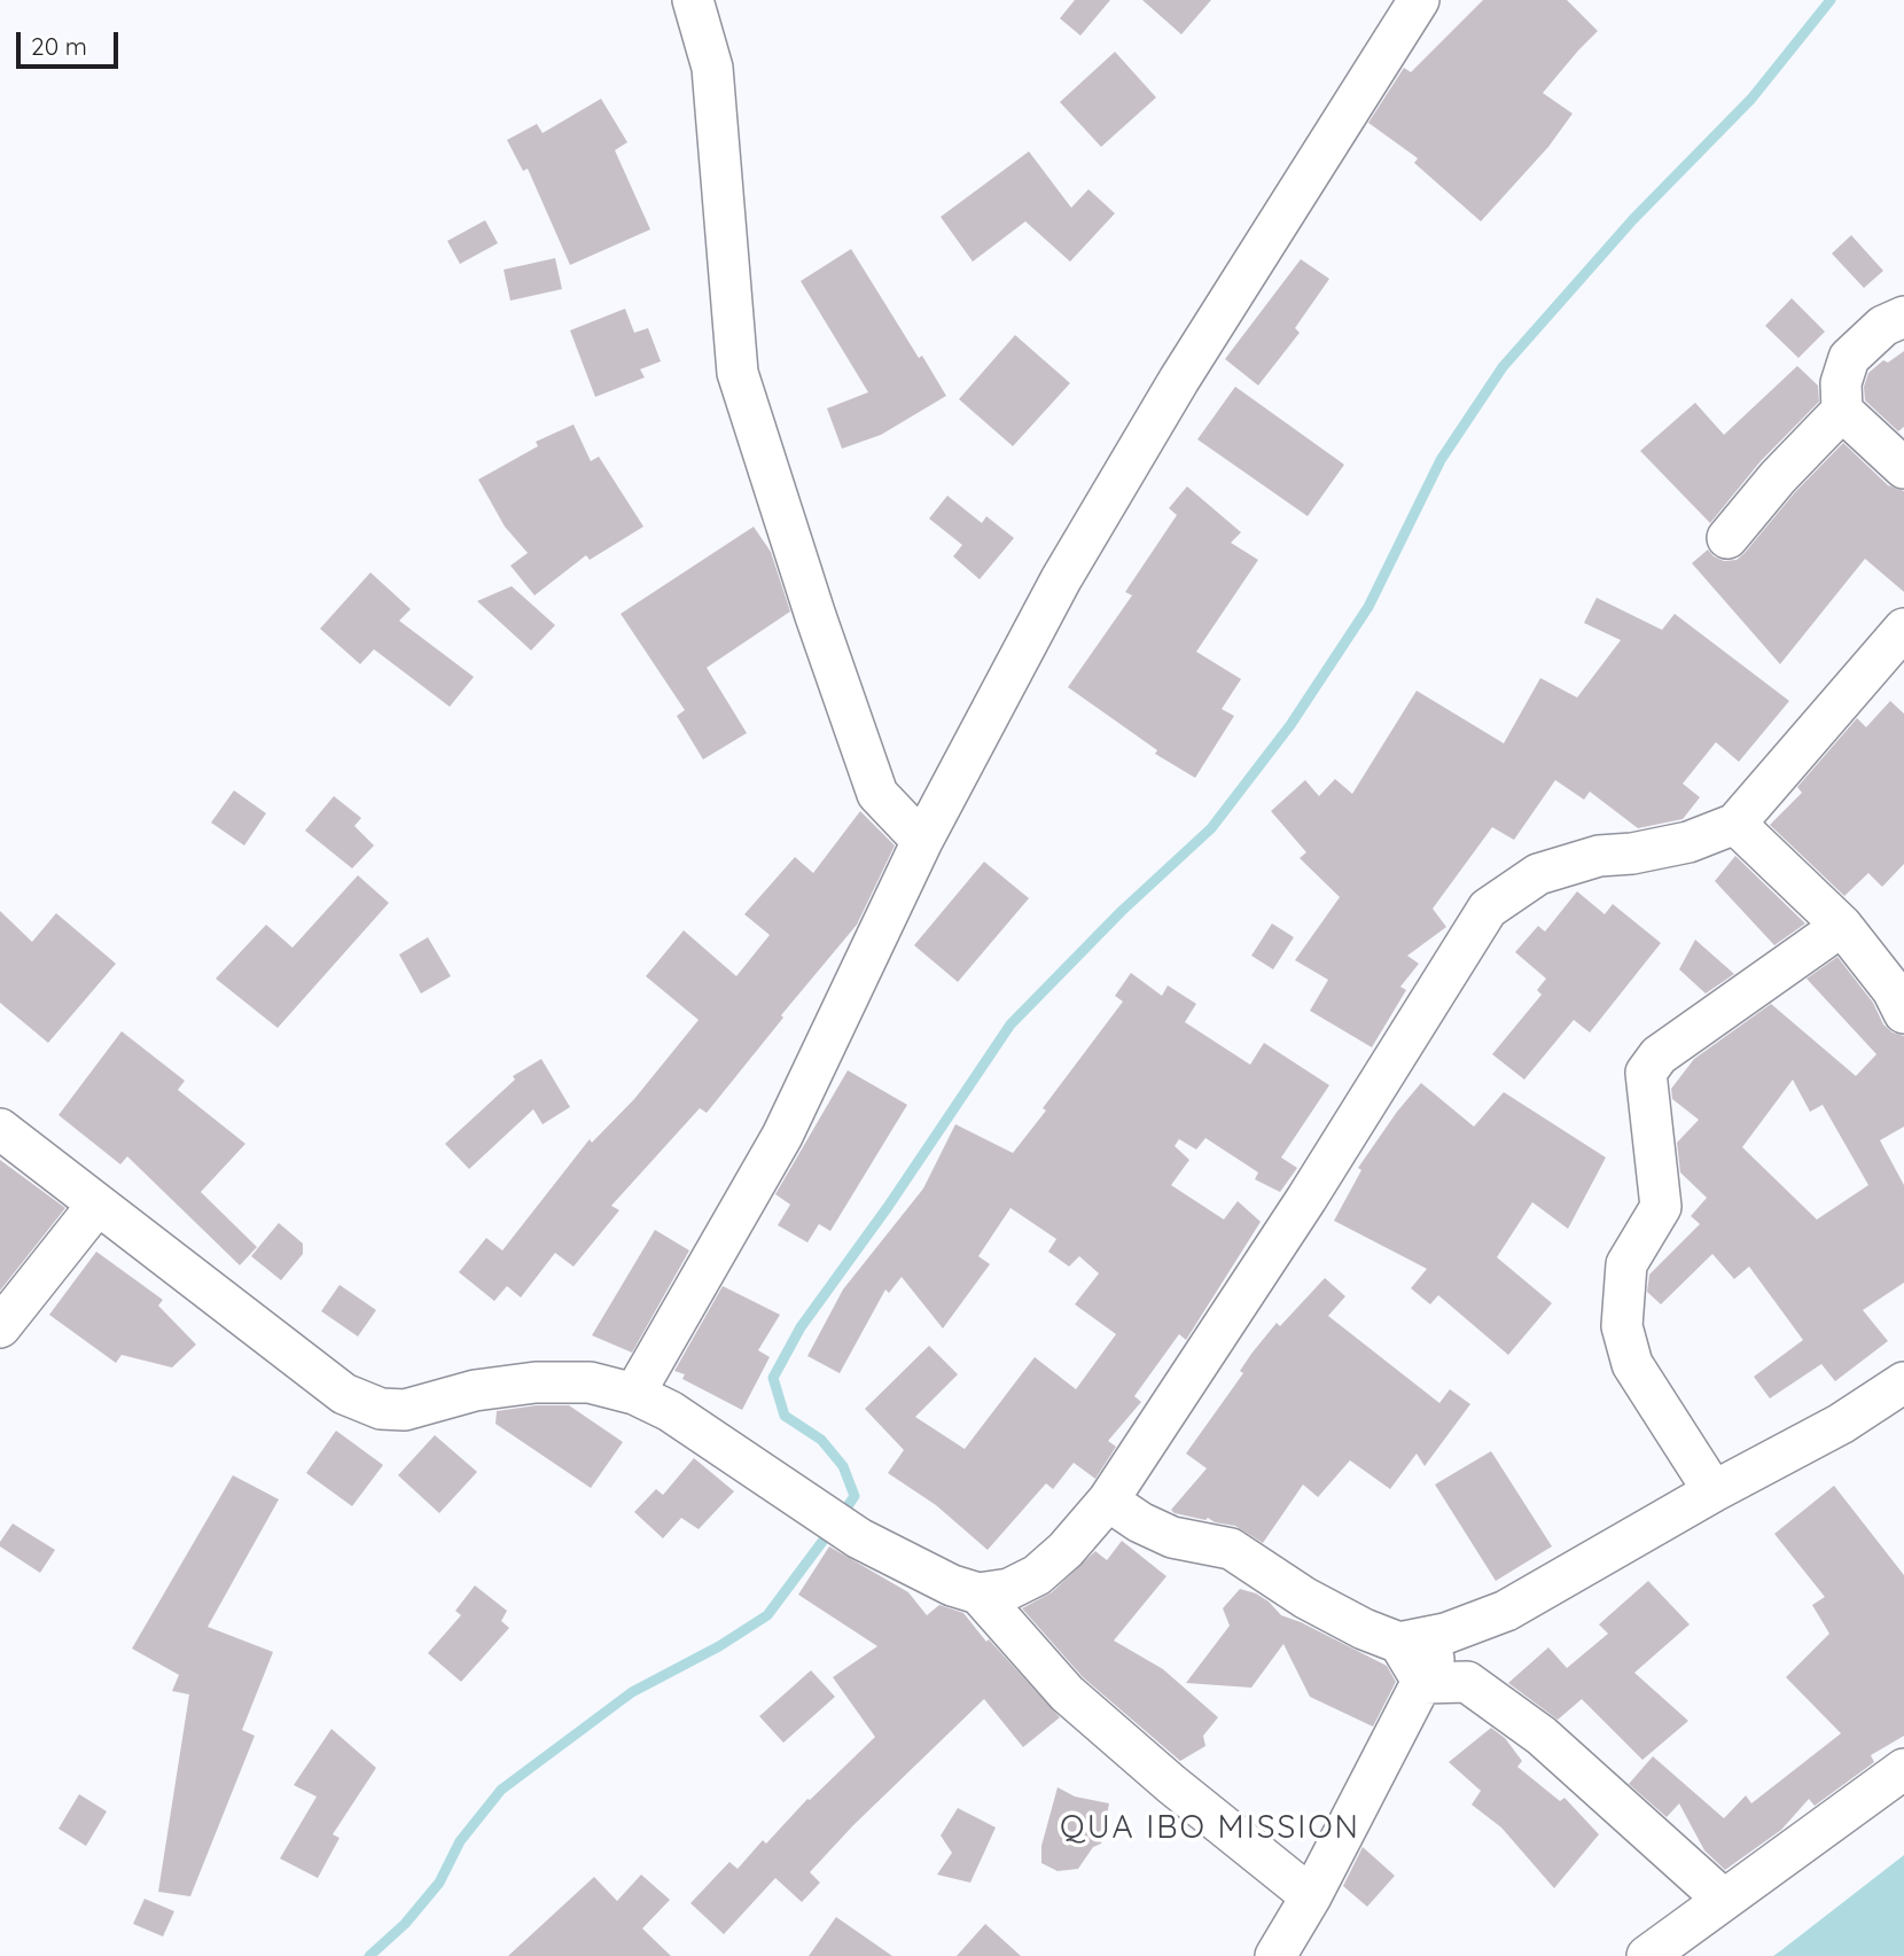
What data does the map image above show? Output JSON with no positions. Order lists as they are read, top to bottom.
{
  "districts": ["QUA IBO MISSION"],
  "scale_bar": "20 m"
}
